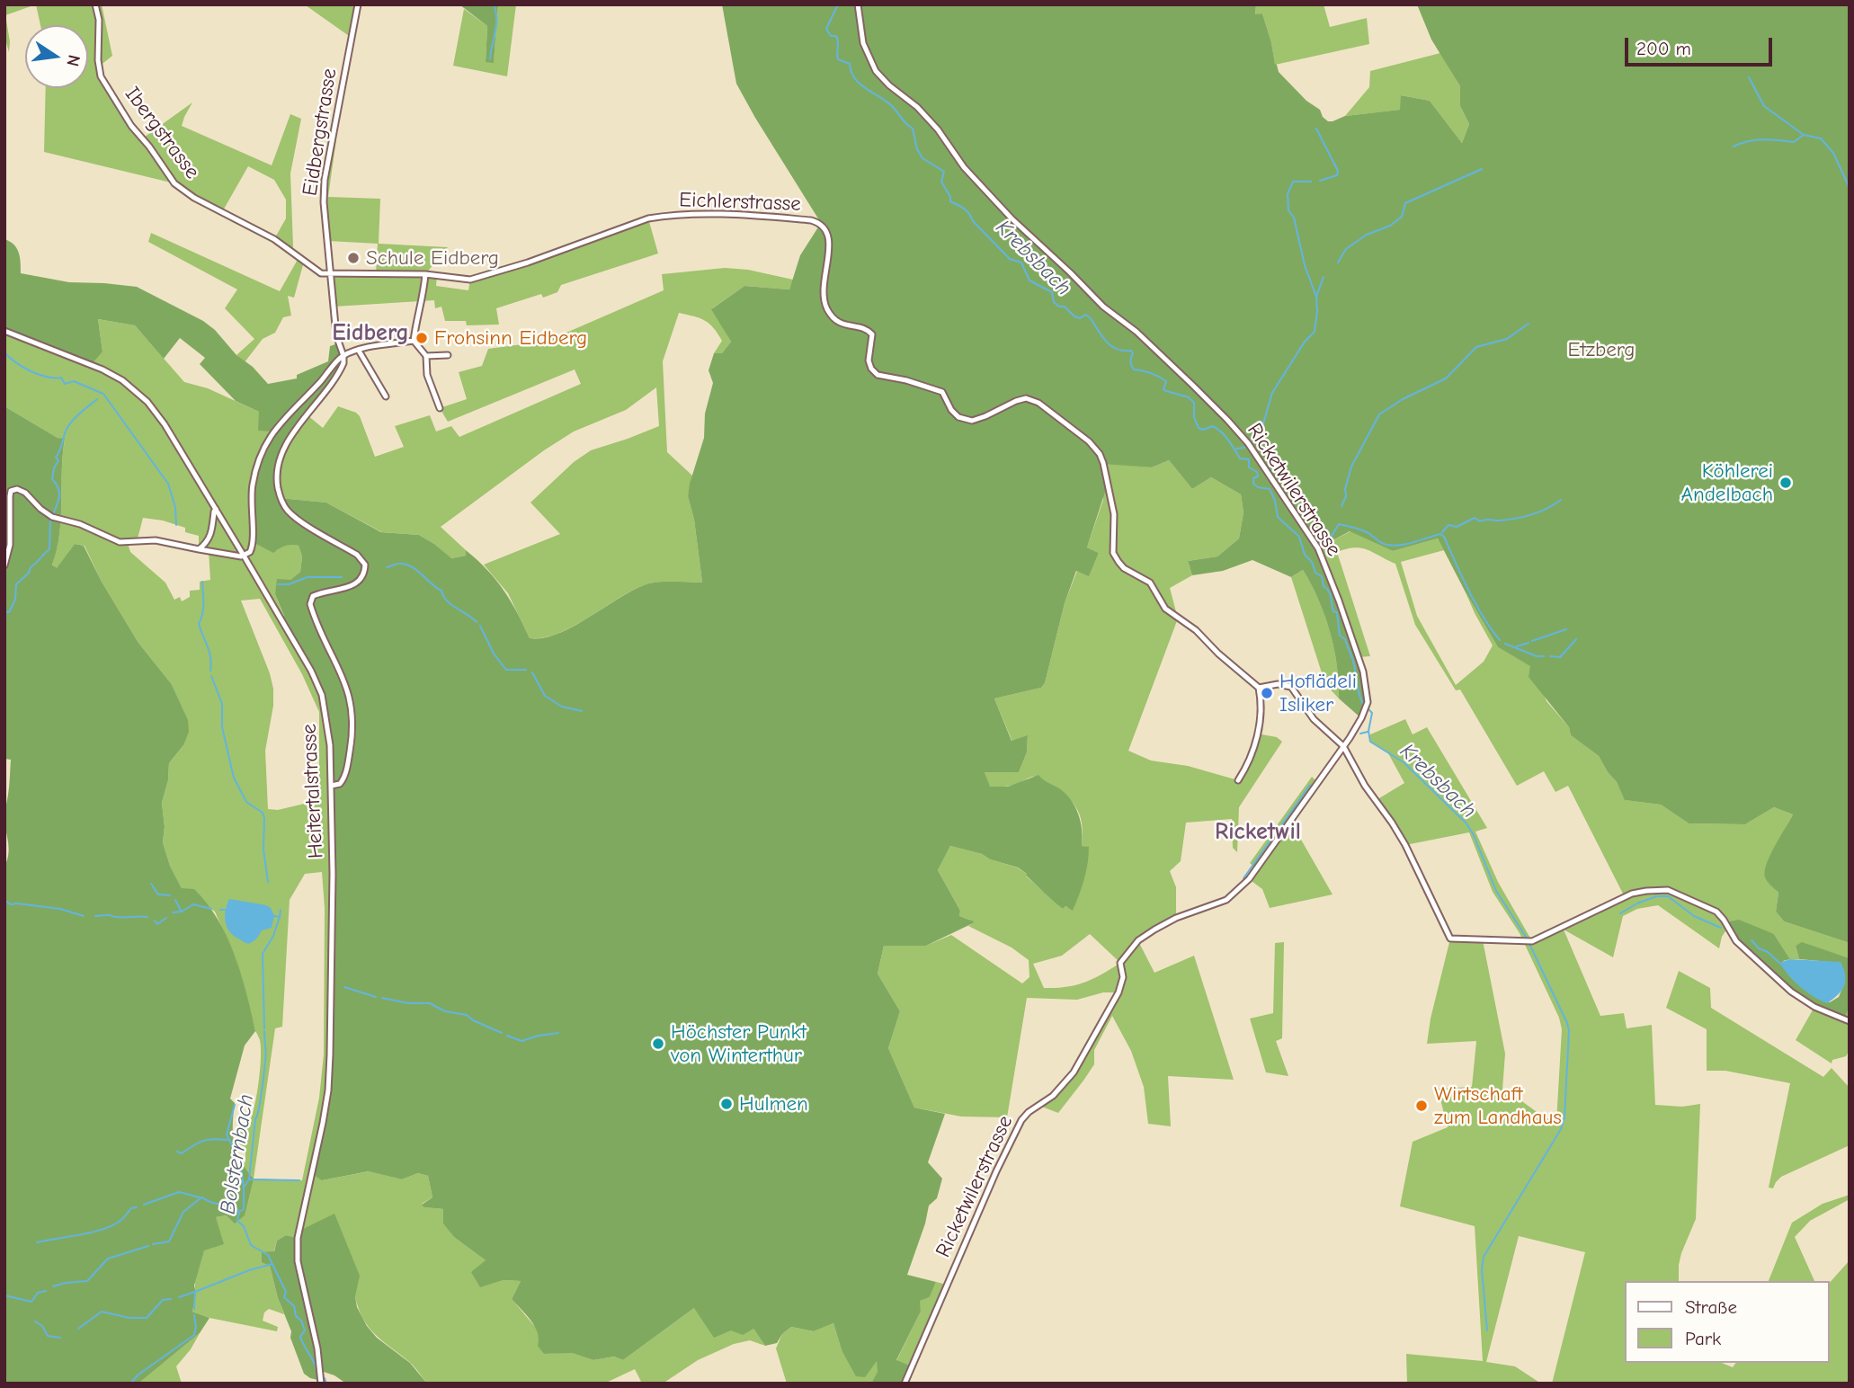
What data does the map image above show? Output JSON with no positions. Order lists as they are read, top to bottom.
{
  "streets": {
    "street": [
      "Eidbergstrasse",
      "Ibergstrasse",
      "Eichlerstrasse",
      "Ricketwilerstrasse",
      "Heitertalstrasse"
    ]
  },
  "crossings": [
    ["Eidbergstrasse", "Ibergstrasse"],
    ["Eidbergstrasse", "Eichlerstrasse"],
    ["Ibergstrasse", "Eichlerstrasse"]
  ],
  "districts": ["Eidberg", "Ricketwil"],
  "water": ["Krebsbach", "Bolsternbach"],
  "parks": ["Etzberg"],
  "places": [
    "Schule Eidberg",
    "Frohsinn Eidberg",
    "Köhlerei Andelbach",
    "Hoflädeli Isliker",
    "Höchster Punkt von Winterthur",
    "Hulmen",
    "Wirtschaft zum Landhaus"
  ],
  "legend": ["Straße", "Park"],
  "scale_bar": "200 m",
  "north": "right"
}
